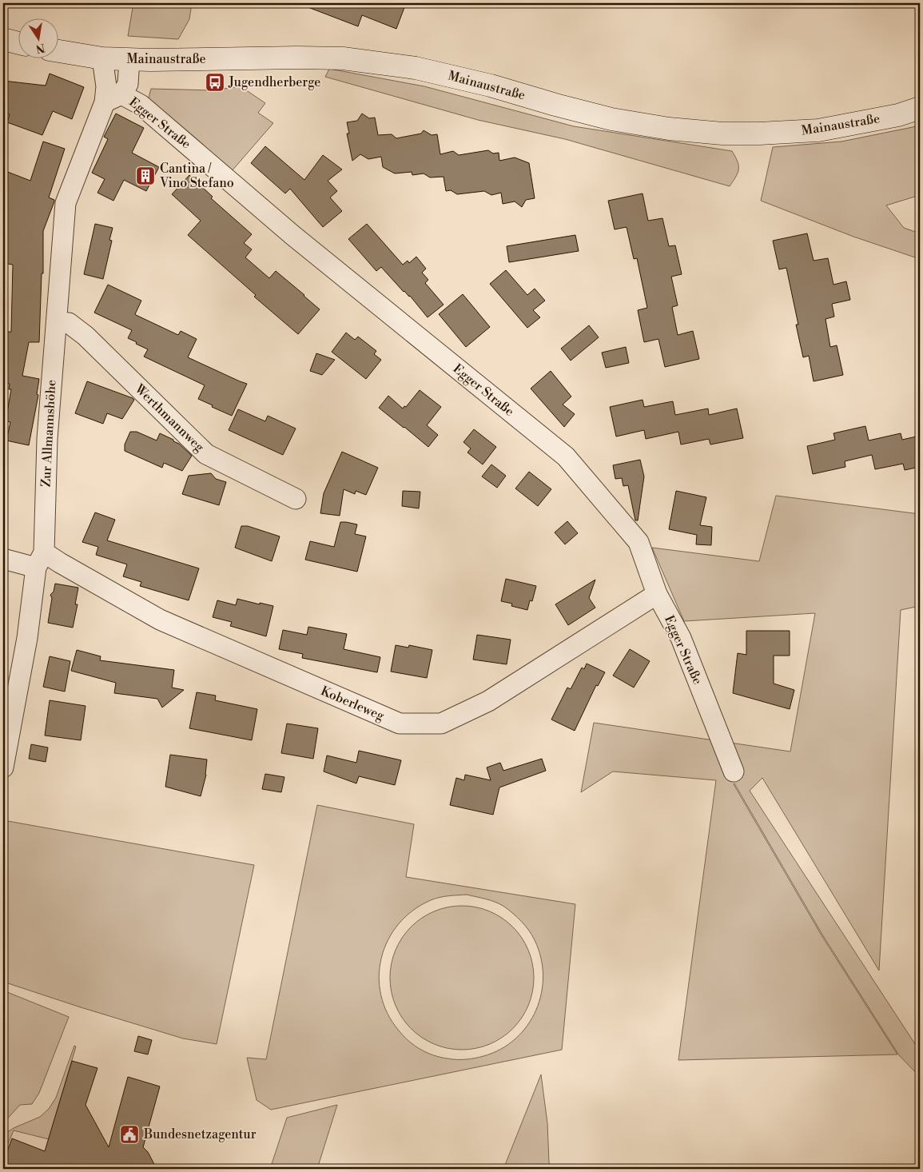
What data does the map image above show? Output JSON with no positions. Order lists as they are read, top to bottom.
{
  "streets": {
    "main road": ["Mainaustraße"],
    "street": [
      "Egger Straße",
      "Werthmannweg",
      "Zur Allmannshöhe",
      "Koberleweg"
    ]
  },
  "crossings": [
    ["Mainaustraße", "Zur Allmannshöhe"],
    ["Egger Straße", "Zur Allmannshöhe"],
    ["Egger Straße", "Koberleweg"],
    ["Werthmannweg", "Zur Allmannshöhe"],
    ["Zur Allmannshöhe", "Koberleweg"]
  ],
  "places": {
    "bus stop": ["Jugendherberge"],
    "building": ["Cantina / Vino Stefano"],
    "public building": ["Bundesnetzagentur"]
  },
  "north": "bottom"
}
